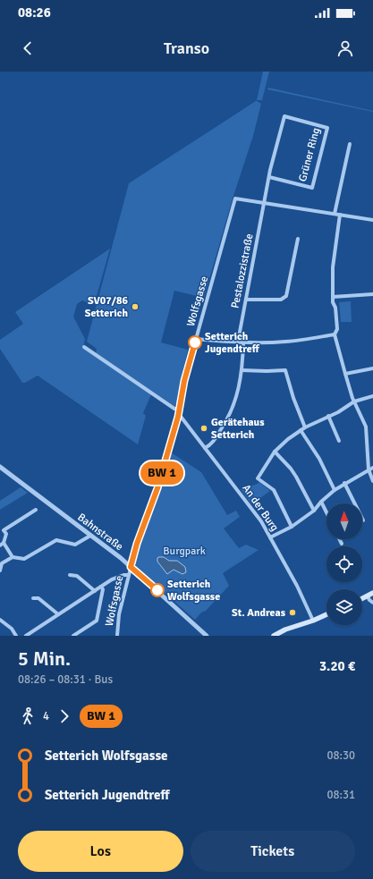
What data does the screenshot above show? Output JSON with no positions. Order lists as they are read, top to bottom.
{
  "streets": {
    "street": [
      "Grüner Ring",
      "Pestalozzistraße",
      "Wolfsgasse",
      "An der Burg",
      "Bahnstraße"
    ]
  },
  "crossings": [
    ["Grüner Ring", "Pestalozzistraße"],
    ["Grüner Ring", "Wolfsgasse"],
    ["Pestalozzistraße", "Wolfsgasse"],
    ["Wolfsgasse", "An der Burg"],
    ["Wolfsgasse", "Bahnstraße"]
  ],
  "parks": ["Burgpark"],
  "places": [
    "SV07/86 Setterich",
    "Setterich Jugendtreff",
    "Gerätehaus Setterich",
    "Setterich Wolfsgasse",
    "St. Andreas"
  ],
  "north": "top",
  "page": {
    "status": "08:26",
    "header": "Transo",
    "on_map": "BW 1",
    "heading": ["5 Min.", "08:26 – 08:31 · Bus", "3.20 €"],
    "legs": ["4", "BW 1"],
    "list": [
      {
        "name": "Setterich Wolfsgasse",
        "value": "08:30"
      },
      {
        "name": "Setterich Jugendtreff",
        "value": "08:31"
      }
    ],
    "buttons": ["Los", "Tickets"]
  }
}
